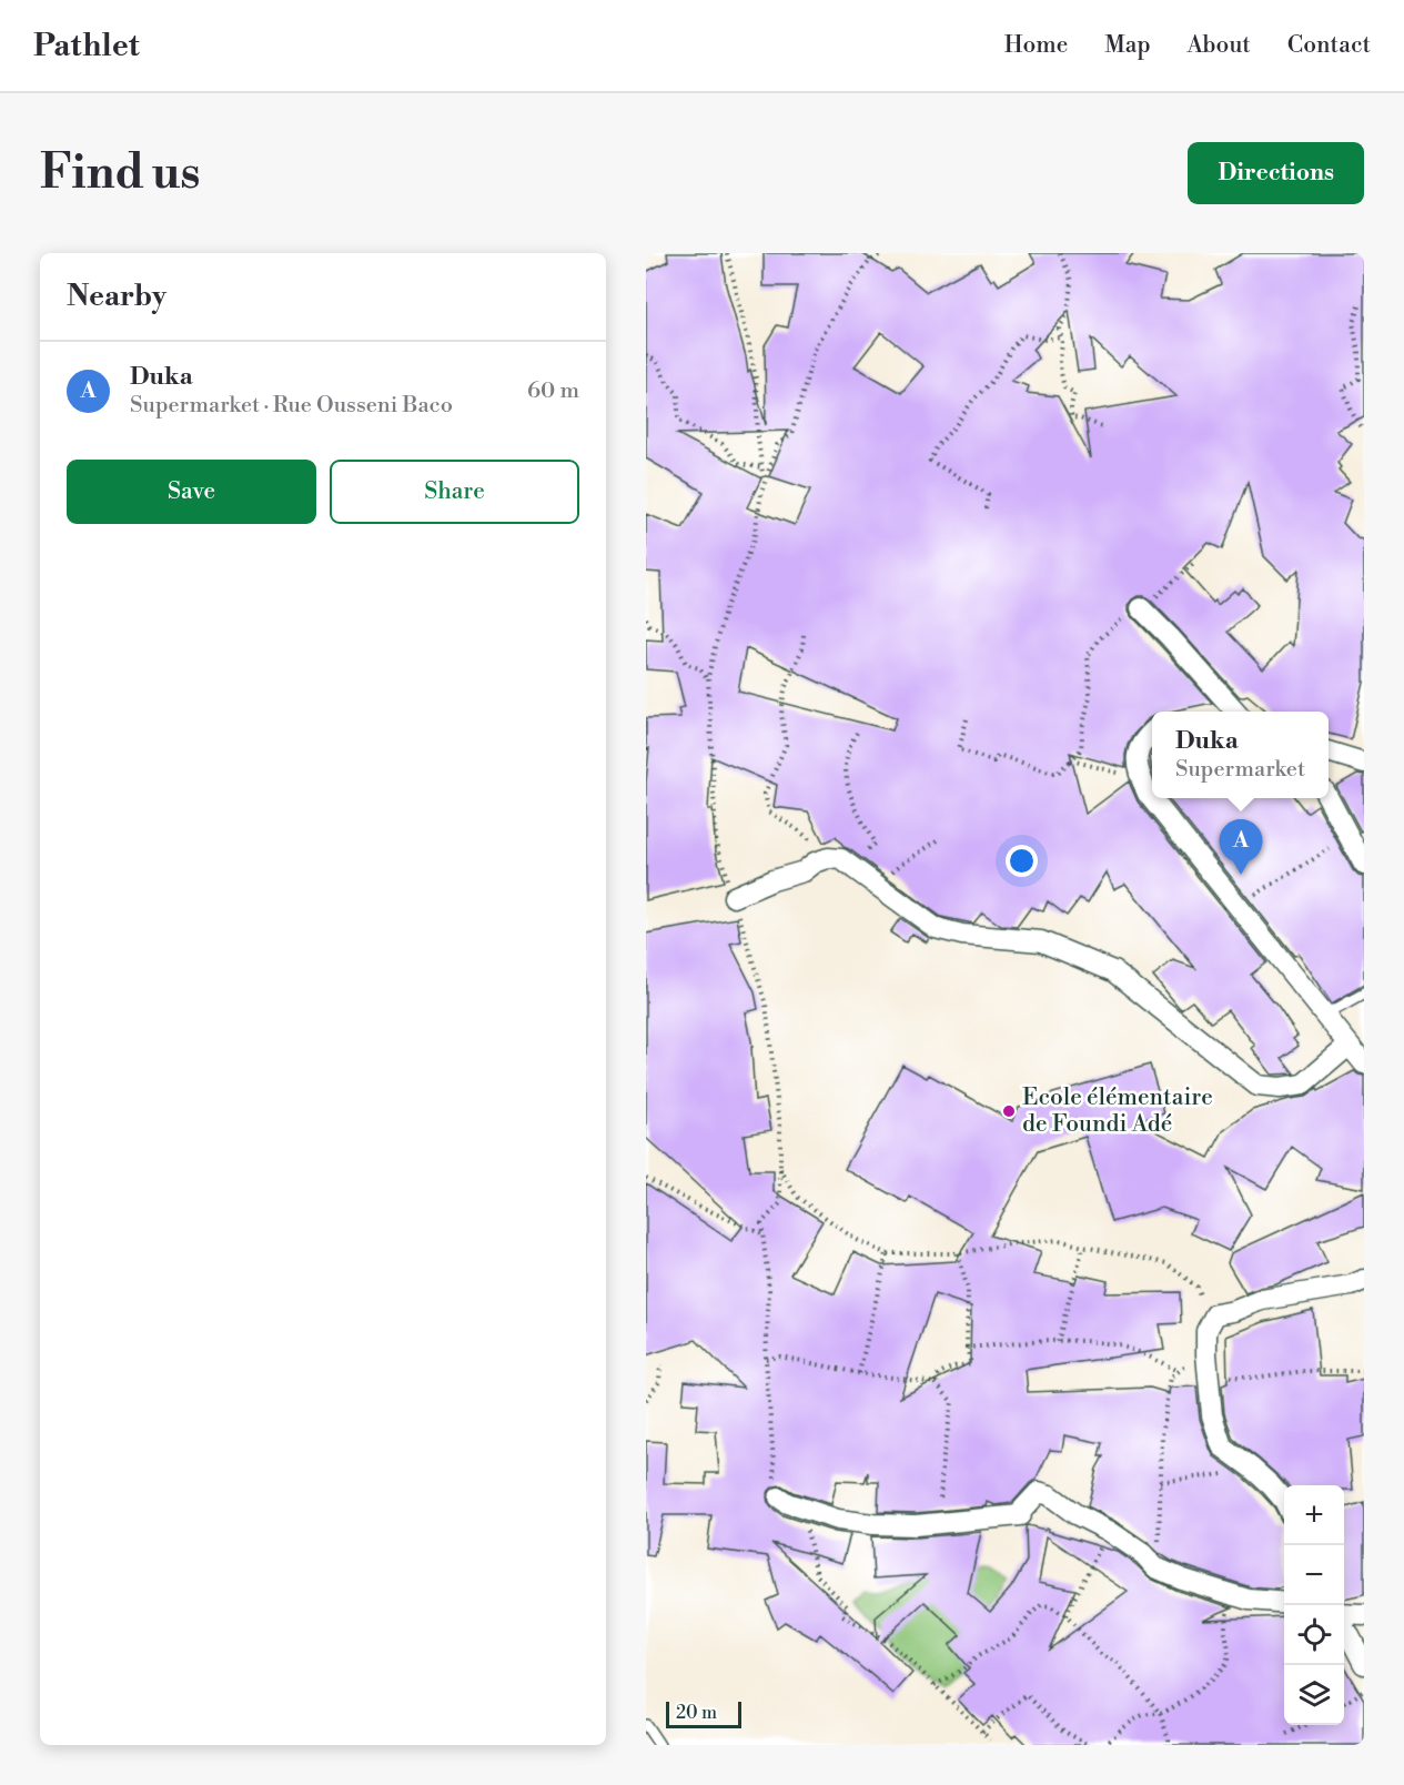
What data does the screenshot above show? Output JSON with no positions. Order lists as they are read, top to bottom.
{
  "places": ["Ecole élémentaire de Foundi Adé"],
  "scale_bar": "20 m",
  "page": {
    "header": "Pathlet",
    "nav": [
      "Home",
      "Map",
      "About",
      "Contact"
    ],
    "buttons": [
      "Directions",
      ["Save", "Share"]
    ],
    "title": "Find us",
    "heading": "Nearby",
    "list": [
      {
        "mark": "A",
        "name": "Duka",
        "note": "Supermarket · Rue Ousseni Baco",
        "value": "60 m"
      }
    ],
    "popup": ["Duka", "Supermarket"],
    "pins": "A",
    "map_buttons": ["+", "−"],
    "scale": "20 m"
  }
}
